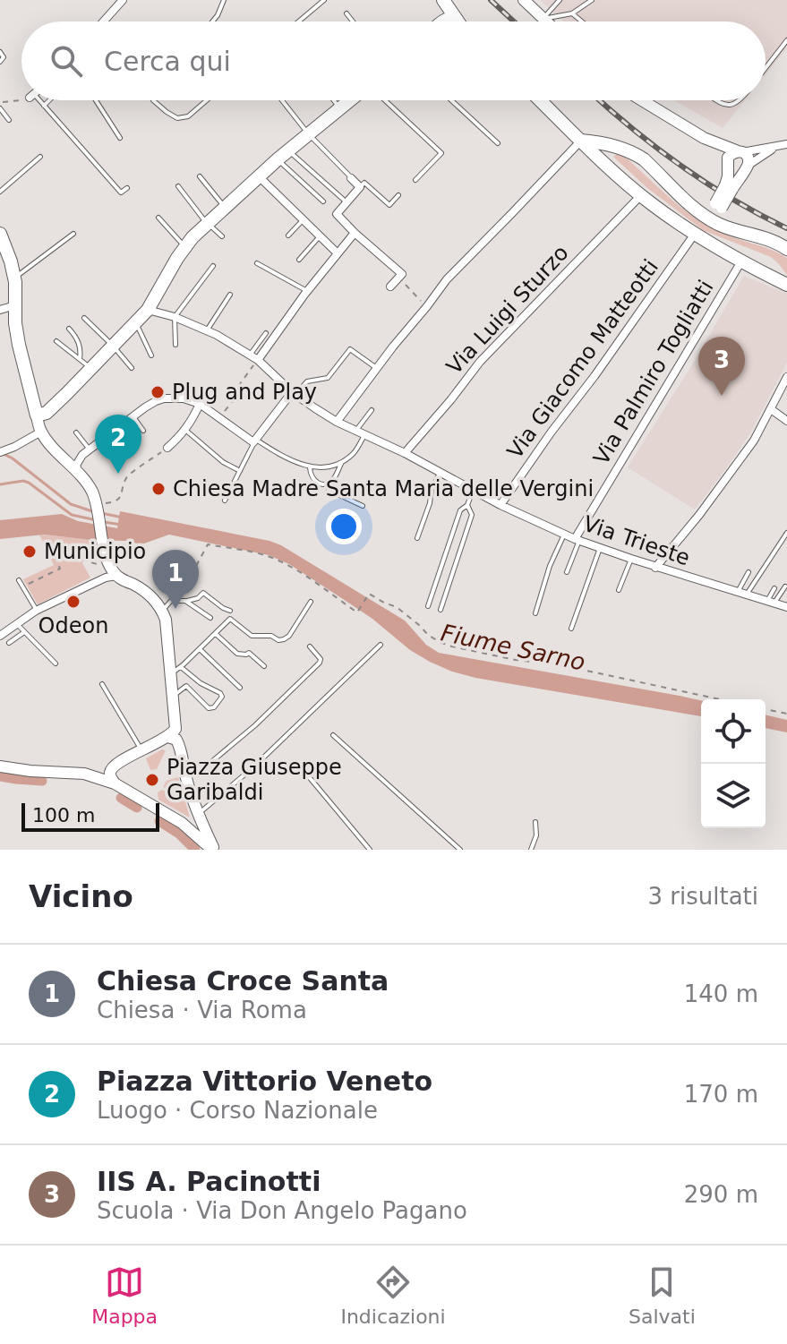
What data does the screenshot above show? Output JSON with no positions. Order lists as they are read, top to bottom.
{
  "streets": {
    "street": [
      "Via Luigi Sturzo",
      "Via Giacomo Matteotti",
      "Via Palmiro Togliatti",
      "Via Trieste"
    ]
  },
  "crossings": [
    ["Via Luigi Sturzo", "Via Trieste"],
    ["Via Giacomo Matteotti", "Via Trieste"],
    ["Via Palmiro Togliatti", "Via Trieste"]
  ],
  "water": ["Fiume Sarno"],
  "places": [
    "Plug and Play",
    "Chiesa Madre Santa Maria delle Vergini",
    "Municipio",
    "Odeon",
    "Piazza Giuseppe Garibaldi"
  ],
  "scale_bar": "100 m",
  "page": {
    "search": "Cerca qui",
    "pins": ["3", "2", "1"],
    "scale": "100 m",
    "heading": ["Vicino", "3 risultati"],
    "list": [
      {
        "mark": "1",
        "name": "Chiesa Croce Santa",
        "note": "Chiesa · Via Roma",
        "value": "140 m"
      },
      {
        "mark": "2",
        "name": "Piazza Vittorio Veneto",
        "note": "Luogo · Corso Nazionale",
        "value": "170 m"
      },
      {
        "mark": "3",
        "name": "IIS A. Pacinotti",
        "note": "Scuola · Via Don Angelo Pagano",
        "value": "290 m"
      }
    ],
    "nav": ["Mappa", "Indicazioni", "Salvati"]
  }
}
